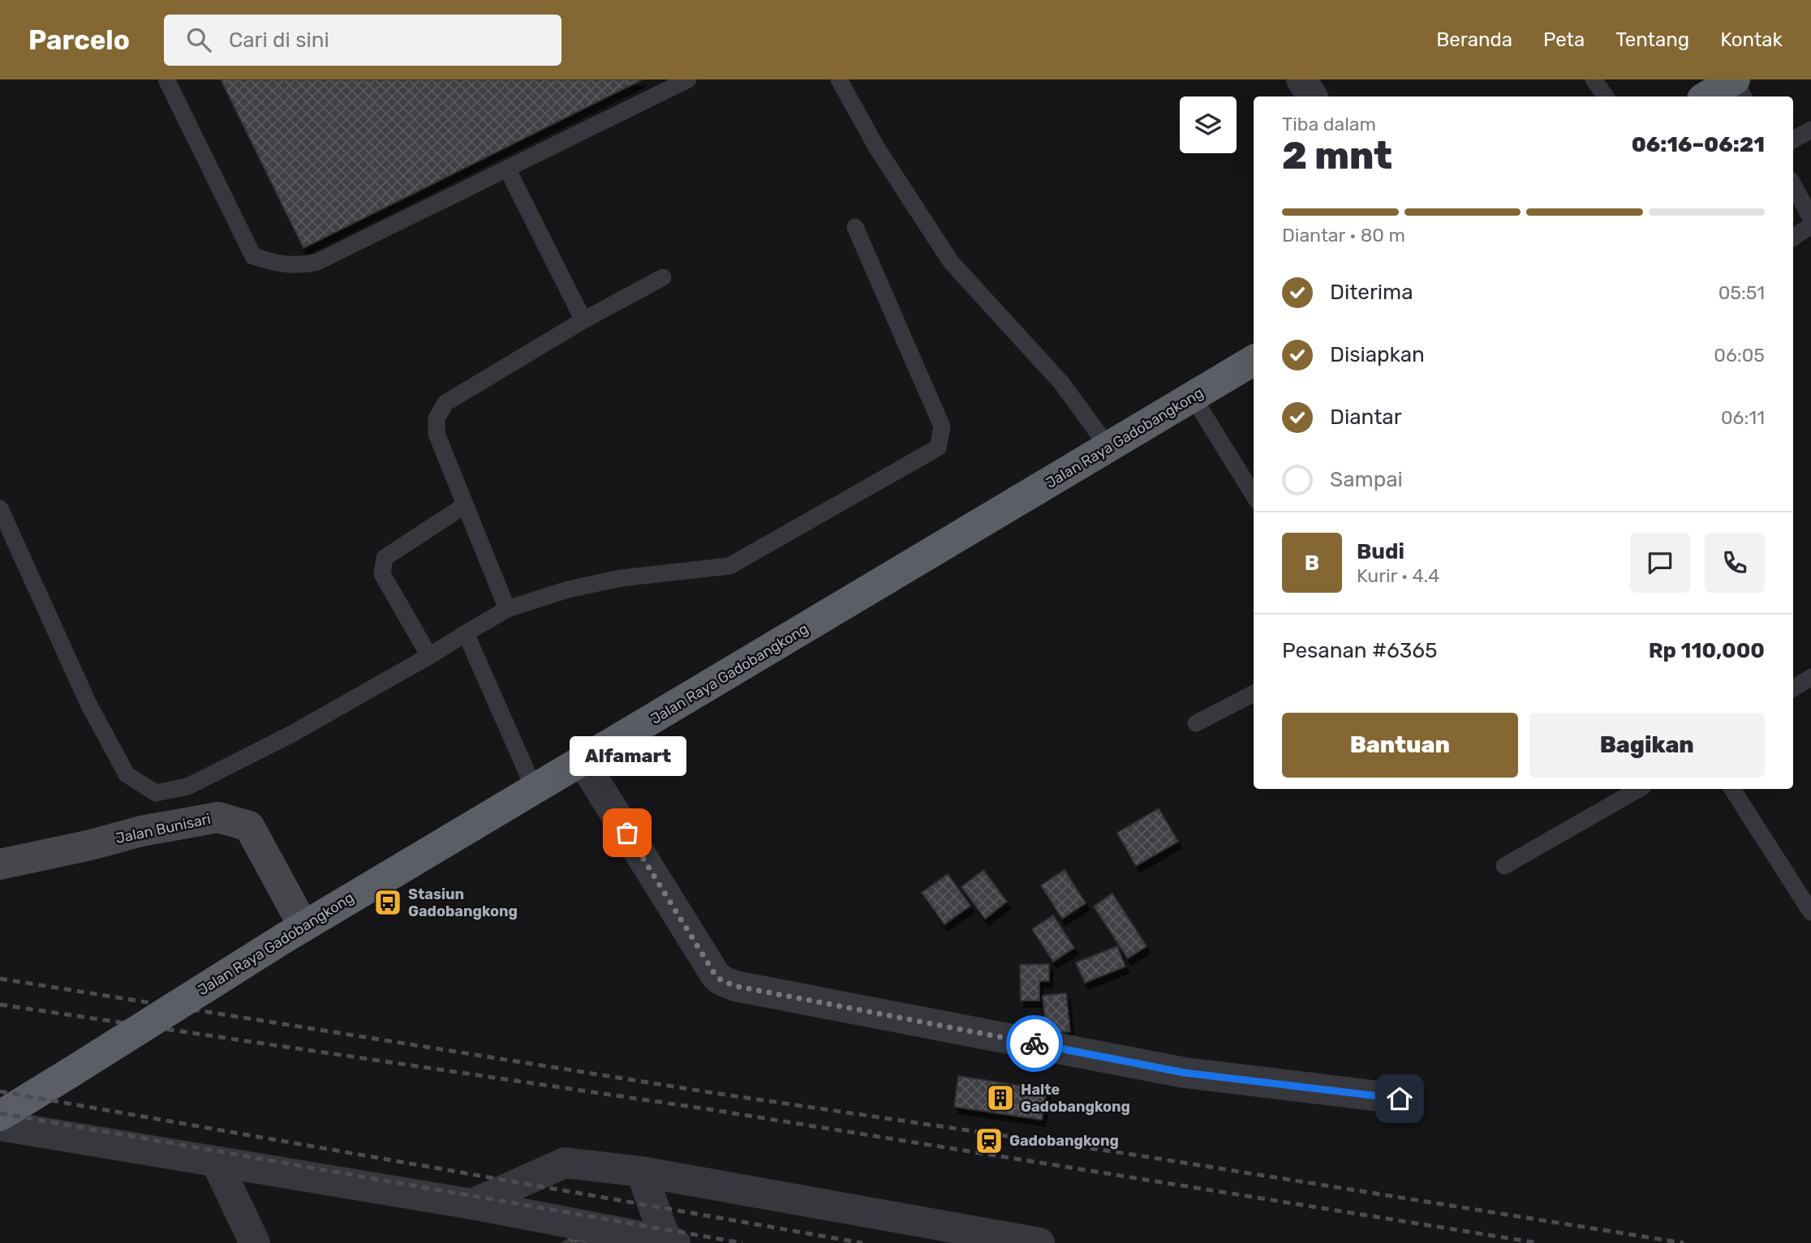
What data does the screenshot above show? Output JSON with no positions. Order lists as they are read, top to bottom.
{
  "streets": {
    "highway": ["Jalan Raya Gadobangkong"],
    "main road": ["Jalan Bunisari"]
  },
  "crossings": [
    ["Jalan Raya Gadobangkong", "Jalan Bunisari"]
  ],
  "places": {
    "other": ["Alfamart"],
    "bus stop": ["Stasiun Gadobangkong"],
    "building": ["Halte Gadobangkong"],
    "station": ["Gadobangkong"]
  },
  "page": {
    "header": "Parcelo",
    "search": "Cari di sini",
    "nav": [
      "Beranda",
      "Peta",
      "Tentang",
      "Kontak"
    ],
    "heading": ["2 mnt", "Tiba dalam", "06:16–06:21"],
    "panel": [
      "Budi",
      "Kurir · 4.4",
      "Pesanan #6365",
      "Rp 110,000"
    ],
    "bar": "Diantar · 80 m",
    "list": [
      ["Diterima", "05:51"],
      ["Disiapkan", "06:05"],
      ["Diantar", "06:11"],
      "Sampai"
    ],
    "round": "B",
    "buttons": ["Bantuan", "Bagikan"],
    "bubble": "Alfamart"
  }
}
